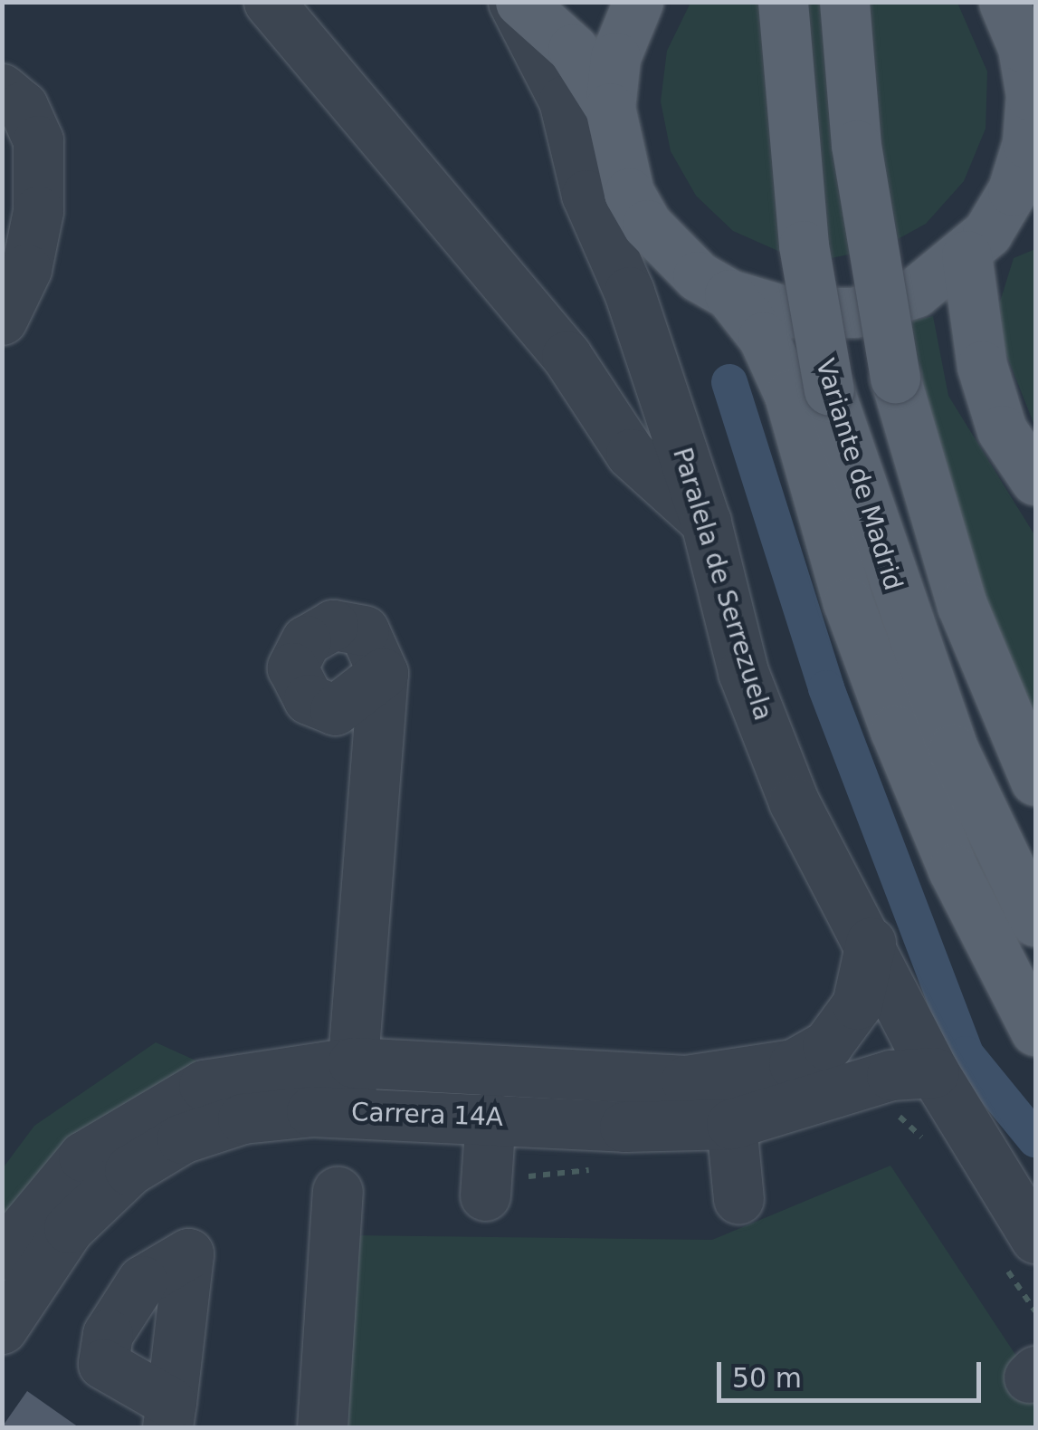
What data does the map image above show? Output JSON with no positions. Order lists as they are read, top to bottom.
{
  "streets": {
    "main road": ["Variante de Madrid"],
    "street": ["Paralela de Serrezuela", "Carrera 14A"]
  },
  "crossings": [
    ["Paralela de Serrezuela", "Carrera 14A"]
  ],
  "scale_bar": "50 m"
}
